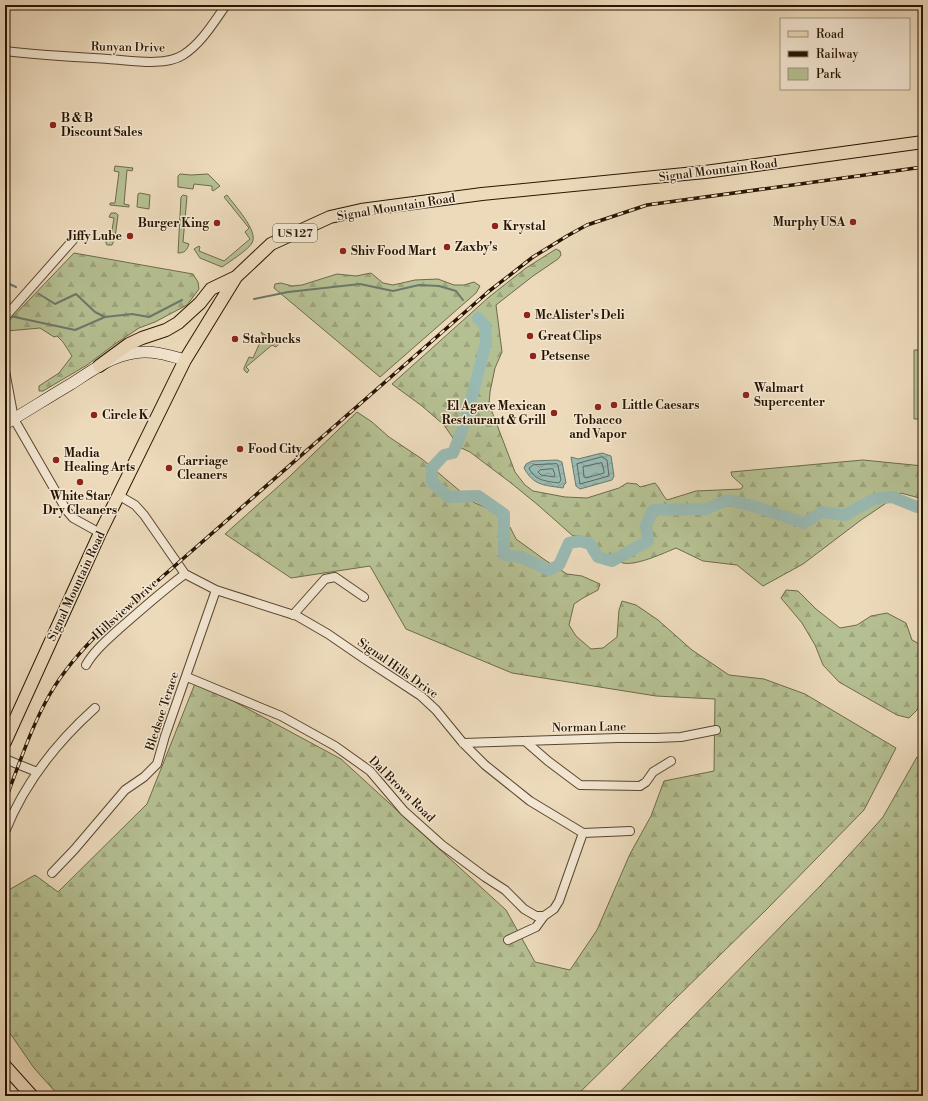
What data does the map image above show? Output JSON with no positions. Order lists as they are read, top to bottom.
{
  "streets": {
    "main road": ["Signal Mountain Road", "US 127"],
    "street": [
      "Runyan Drive",
      "Hillsview Drive",
      "Signal Hills Drive",
      "Bledsoe Terace",
      "Norman Lane",
      "Dal Brown Road"
    ]
  },
  "crossings": [
    ["Signal Mountain Road", "Signal Hills Drive"],
    ["Hillsview Drive", "Signal Hills Drive"],
    ["Signal Hills Drive", "Bledsoe Terace"],
    ["Signal Hills Drive", "Norman Lane"],
    ["Bledsoe Terace", "Dal Brown Road"]
  ],
  "places": [
    "B & B Discount Sales",
    "Murphy USA",
    "Burger King",
    "Krystal",
    "Jiffy Lube",
    "Zaxby's",
    "Shiv Food Mart",
    "McAlister's Deli",
    "Great Clips",
    "Starbucks",
    "Petsense",
    "Walmart Supercenter",
    "Little Caesars",
    "Tobacco and Vapor",
    "El Agave Mexican Restaurant & Grill",
    "Circle K",
    "Food City",
    "Madia Healing Arts",
    "Carriage Cleaners",
    "White Star Dry Cleaners"
  ],
  "legend": ["Road", "Railway", "Park"]
}
